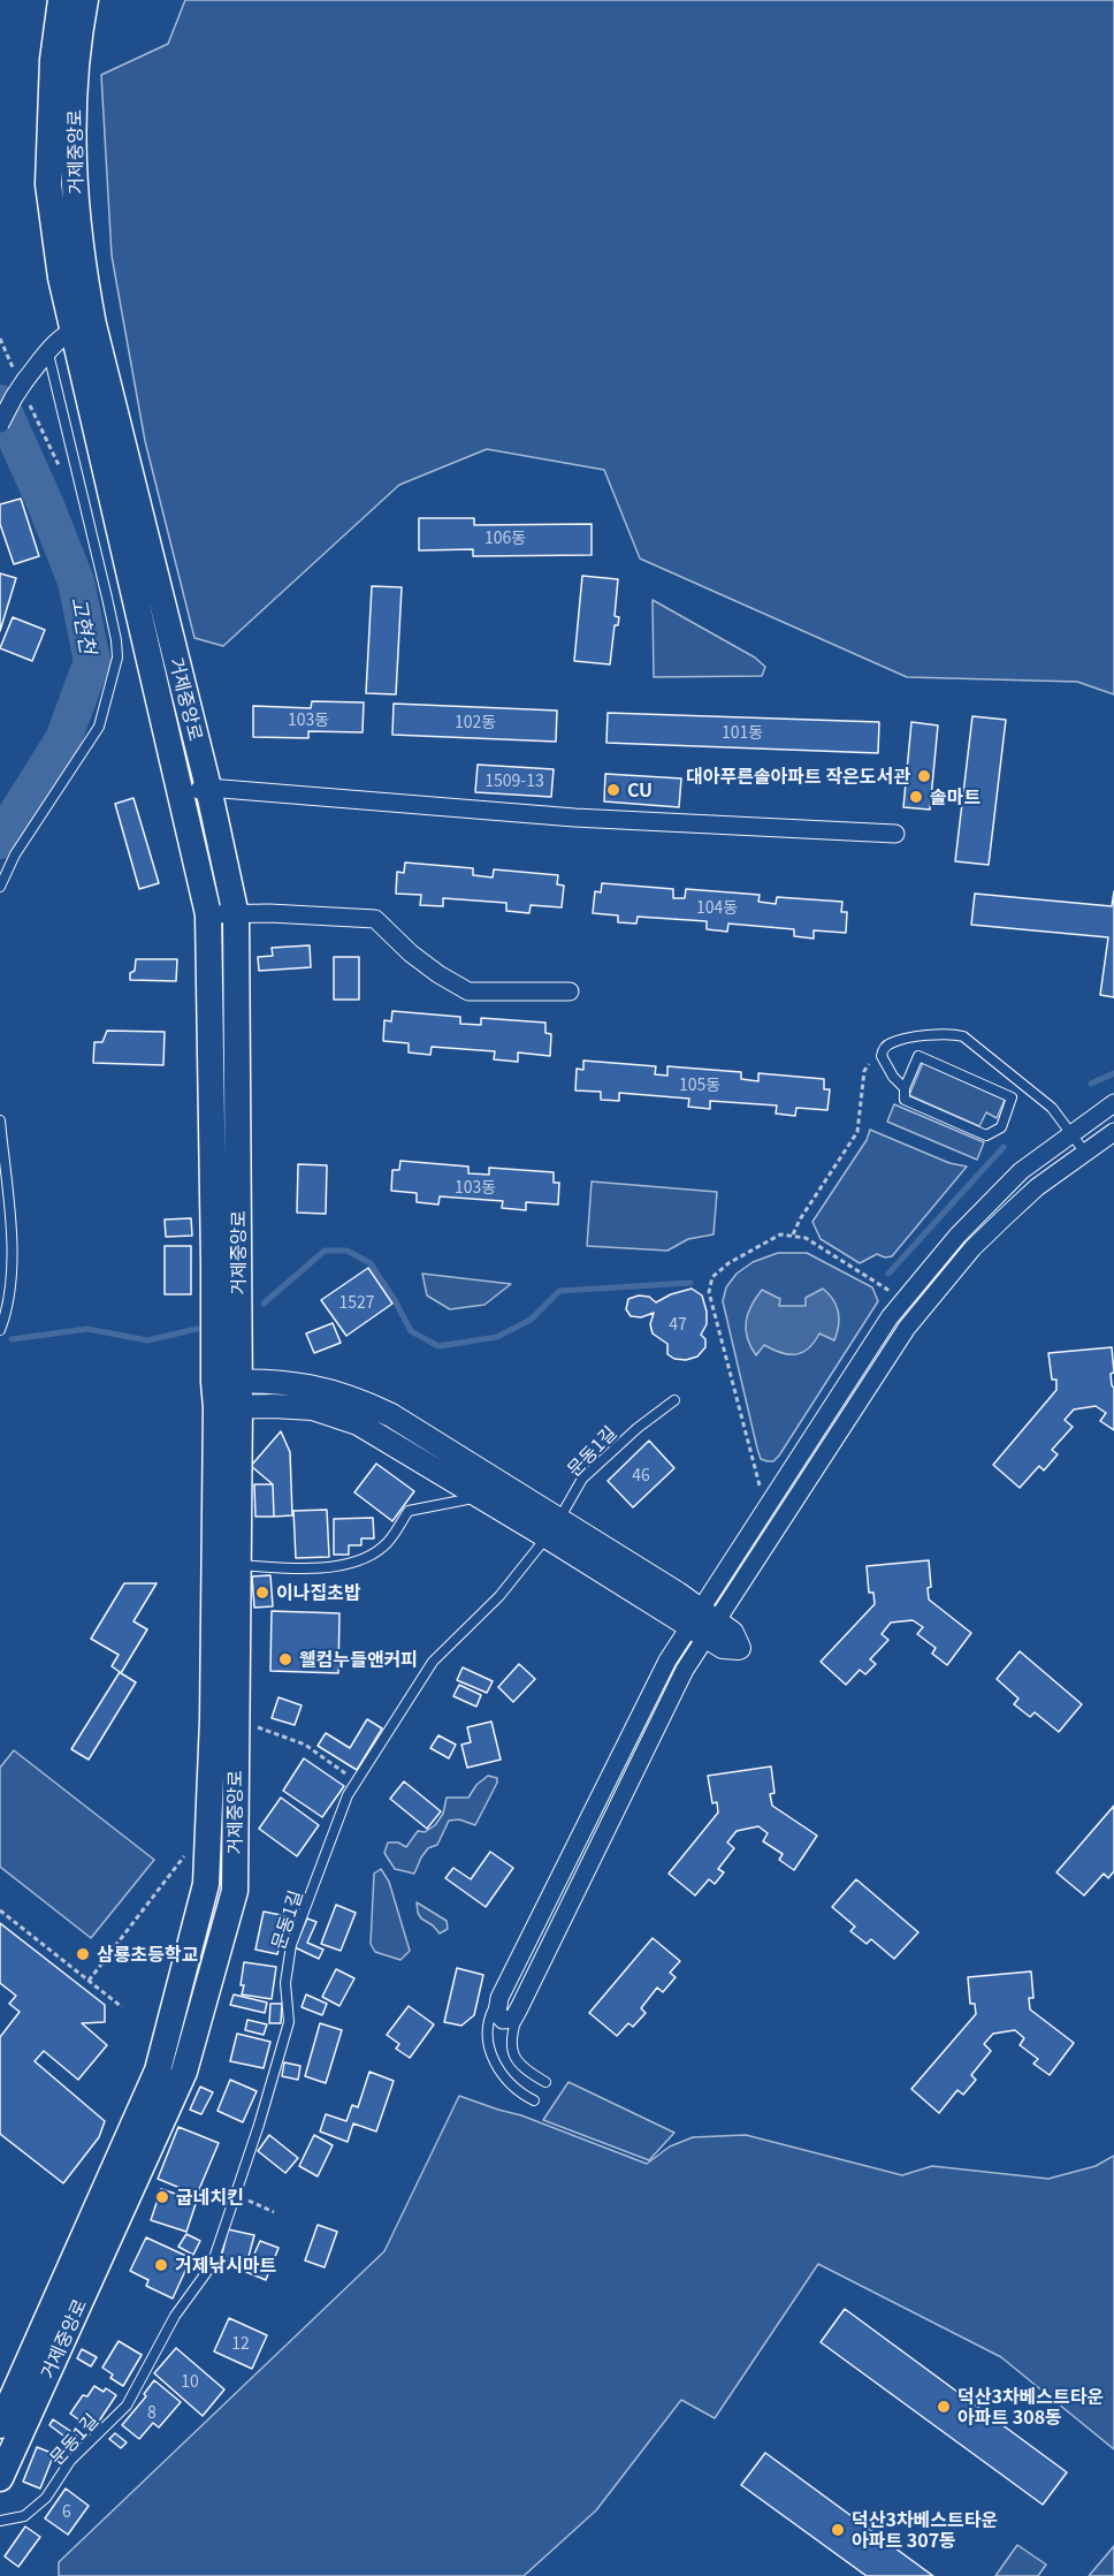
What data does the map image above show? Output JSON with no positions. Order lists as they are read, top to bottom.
{
  "streets": {
    "main road": ["거제중앙로"],
    "lane": ["문동1길"]
  },
  "water": ["고현천"],
  "places": [
    "대아푸른솔아파트 작은도서관",
    "CU",
    "솔마트",
    "이나집초밥",
    "웰컴누들앤커피",
    "삼룡초등학교",
    "굽네치킨",
    "거제낚시마트",
    "덕산3차베스트타운 아파트 308동",
    "덕산3차베스트타운 아파트 307동"
  ],
  "house_numbers": [
    "106동",
    "103동",
    "102동",
    "101동",
    "1509-13",
    "104동",
    "105동",
    "103동",
    "1527",
    "47",
    "46",
    "12",
    "10",
    "8",
    "6"
  ]
}
